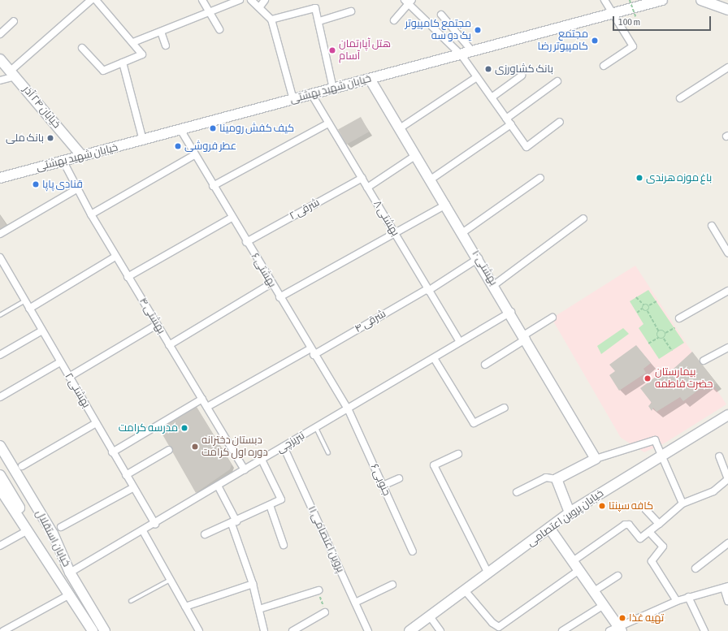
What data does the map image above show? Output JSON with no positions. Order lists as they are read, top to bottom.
{
  "streets": {
    "main road": [
      "خیابان شهید بهشتی",
      "خیابان ۲۴ آذر",
      "بهشتی ۱۰",
      "خیابان پروین اعتصامی",
      "خیابان استقلال"
    ],
    "street": [
      "شرقی ۲",
      "بهشتی ۸",
      "بهشتی ۶",
      "بهشتی ۴",
      "شرقی ۴",
      "بهشتی ۲",
      "تبریزچی",
      "جنوبی ۶",
      "پروین اعتصامی ۱۱"
    ]
  },
  "crossings": [
    ["خیابان شهید بهشتی", "خیابان ۲۴ آذر"],
    ["خیابان شهید بهشتی", "بهشتی ۸"],
    ["خیابان شهید بهشتی", "بهشتی ۱۰"],
    ["خیابان شهید بهشتی", "بهشتی ۶"],
    ["خیابان شهید بهشتی", "بهشتی ۴"],
    ["شرقی ۲", "بهشتی ۸"],
    ["شرقی ۲", "بهشتی ۶"],
    ["بهشتی ۸", "شرقی ۴"],
    ["بهشتی ۸", "تبریزچی"],
    ["بهشتی ۱۰", "شرقی ۴"],
    ["بهشتی ۱۰", "تبریزچی"],
    ["بهشتی ۶", "شرقی ۴"],
    ["بهشتی ۶", "تبریزچی"],
    ["بهشتی ۶", "جنوبی ۶"],
    ["بهشتی ۴", "تبریزچی"],
    ["بهشتی ۲", "تبریزچی"],
    ["تبریزچی", "جنوبی ۶"],
    ["تبریزچی", "خیابان استقلال"],
    ["تبریزچی", "پروین اعتصامی ۱۱"]
  ],
  "places": [
    "مجتمع کامپیوتر یک دو سه",
    "مجتمع کامپیوتر رضا",
    "هتل آپارتمان آسام",
    "بانک کشاورزی",
    "کیف کفش رومینا",
    "بانک ملی",
    "عطر فروشی",
    "باغ موزه هرندی",
    "قنادی پاپا",
    "بیمارستان حضرت فاطمه",
    "مدرسه کرامت",
    "دبستان دخترانه دوره اول کرامت",
    "کافه سپنتا",
    "تهیه غذا"
  ],
  "scale_bar": "100 m"
}
